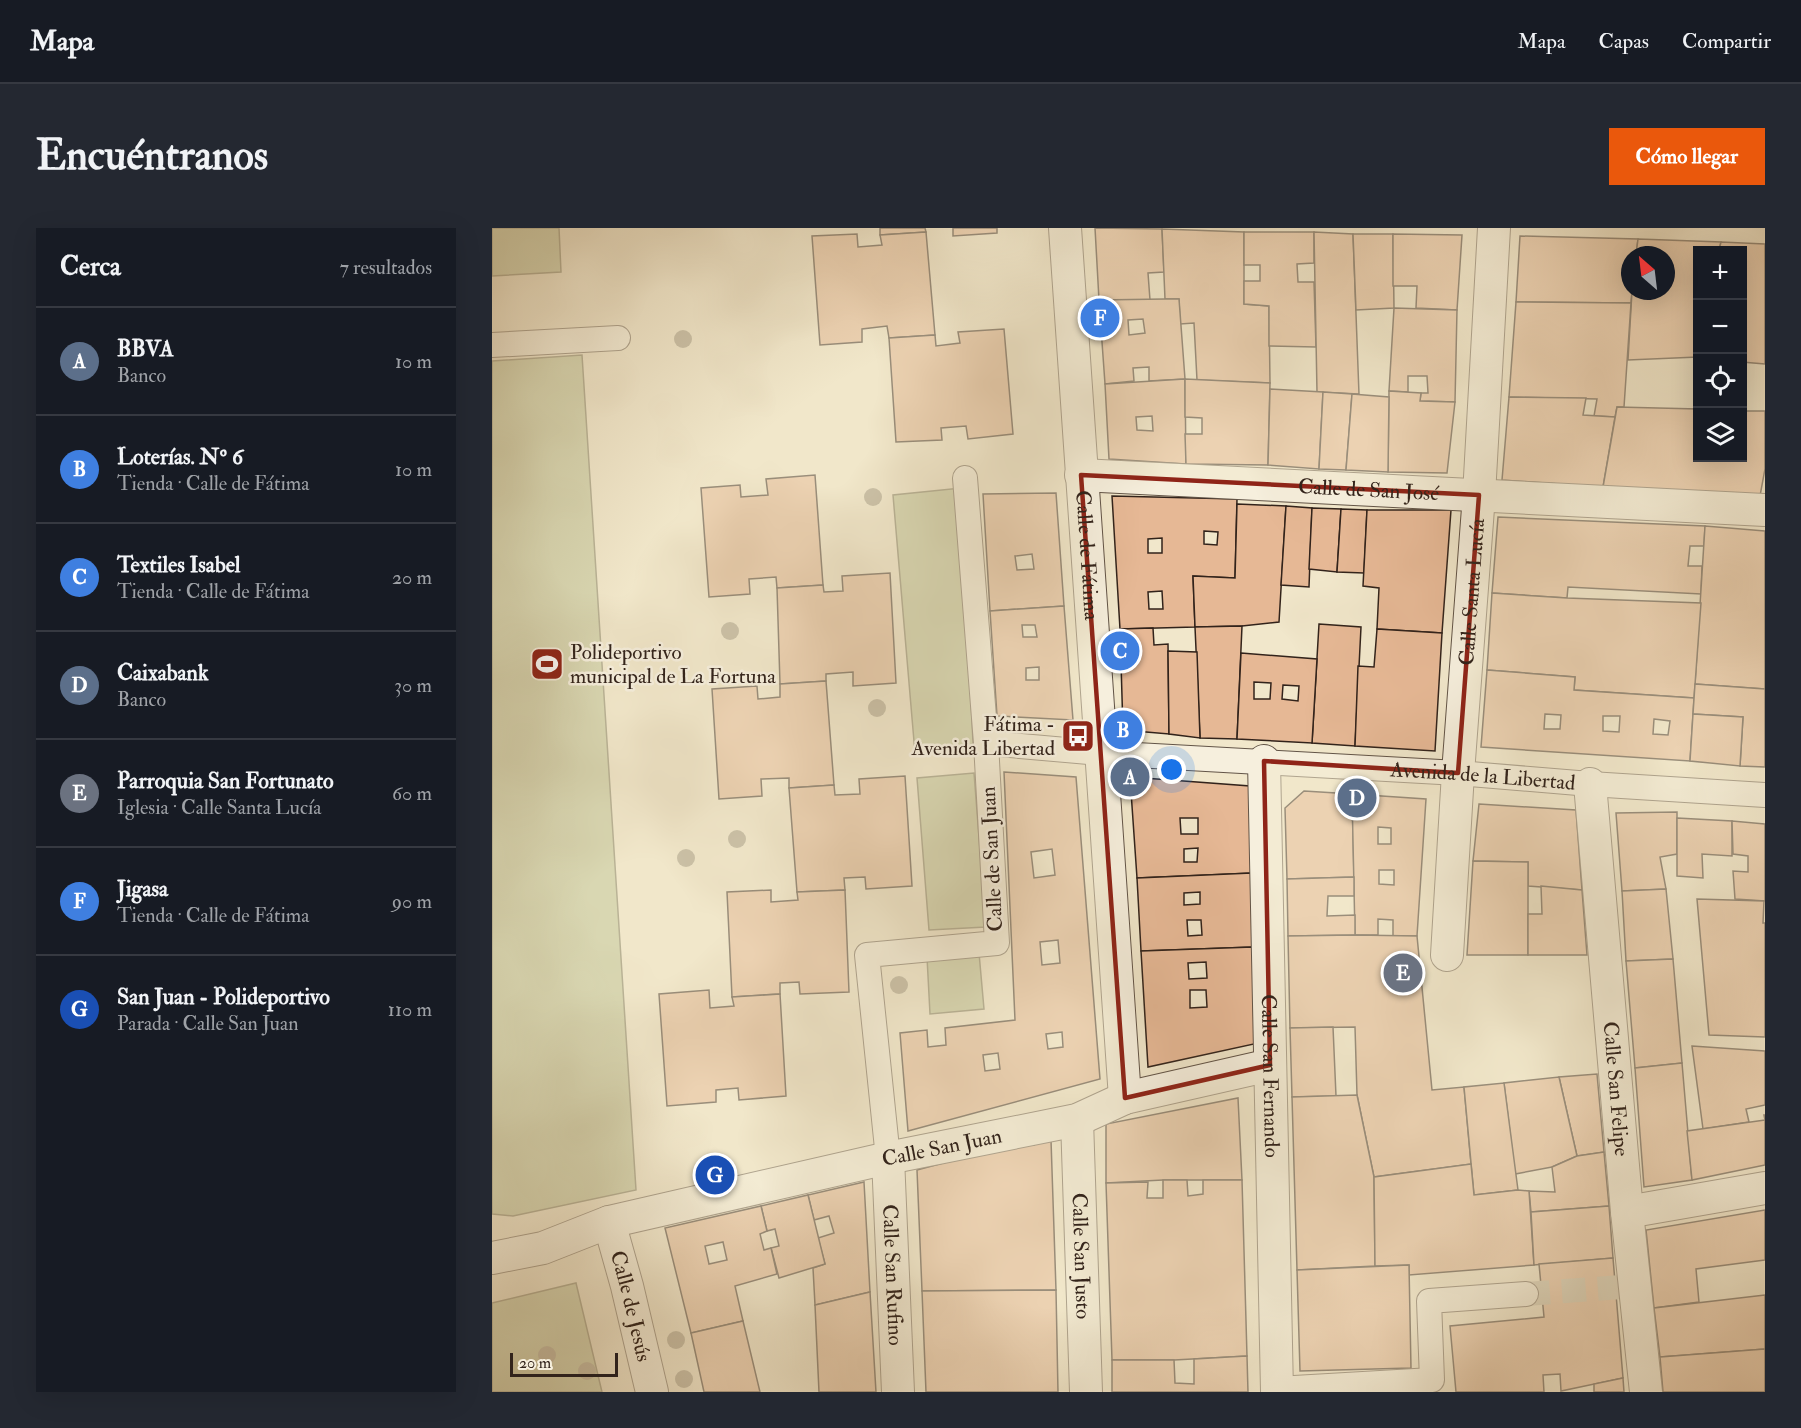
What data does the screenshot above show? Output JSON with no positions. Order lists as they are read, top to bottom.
{
  "streets": {
    "street": [
      "Calle de San José",
      "Calle de Fátima",
      "Calle Santa Lucía",
      "Avenida de la Libertad",
      "Calle de San Juan",
      "Calle San Fernando",
      "Calle San Felipe",
      "Calle San Juan",
      "Calle San Justo",
      "Calle San Rufino",
      "Calle de Jesús"
    ]
  },
  "crossings": [
    ["Calle de San José", "Calle de Fátima"],
    ["Calle de San José", "Calle Santa Lucía"],
    ["Calle de Fátima", "Avenida de la Libertad"],
    ["Calle de Fátima", "Calle San Juan"],
    ["Calle Santa Lucía", "Avenida de la Libertad"],
    ["Avenida de la Libertad", "Calle de San Juan"],
    ["Avenida de la Libertad", "Calle San Fernando"],
    ["Avenida de la Libertad", "Calle San Felipe"],
    ["Calle de San Juan", "Calle San Juan"],
    ["Calle de San Juan", "Calle San Rufino"],
    ["Calle San Fernando", "Calle San Juan"],
    ["Calle San Juan", "Calle San Justo"],
    ["Calle San Juan", "Calle San Rufino"],
    ["Calle San Juan", "Calle de Jesús"]
  ],
  "places": {
    "sports": ["Polideportivo municipal de La Fortuna"],
    "bus stop": ["Fátima - Avenida Libertad"]
  },
  "scale_bar": "20 m",
  "north": "top left",
  "page": {
    "header": "Mapa",
    "nav": ["Mapa", "Capas", "Compartir"],
    "buttons": "Cómo llegar",
    "title": "Encuéntranos",
    "heading": ["Cerca", "7 resultados"],
    "map_buttons": ["+", "−"],
    "pins": [
      "F",
      "C",
      "B",
      "A",
      "D",
      "E",
      "G"
    ],
    "list": [
      {
        "mark": "A",
        "name": "BBVA",
        "note": "Banco",
        "value": "10 m"
      },
      {
        "mark": "B",
        "name": "Loterías. Nº 6",
        "note": "Tienda · Calle de Fátima",
        "value": "10 m"
      },
      {
        "mark": "C",
        "name": "Textiles Isabel",
        "note": "Tienda · Calle de Fátima",
        "value": "20 m"
      },
      {
        "mark": "D",
        "name": "Caixabank",
        "note": "Banco",
        "value": "30 m"
      },
      {
        "mark": "E",
        "name": "Parroquia San Fortunato",
        "note": "Iglesia · Calle Santa Lucía",
        "value": "60 m"
      },
      {
        "mark": "F",
        "name": "Jigasa",
        "note": "Tienda · Calle de Fátima",
        "value": "90 m"
      },
      {
        "mark": "G",
        "name": "San Juan - Polideportivo",
        "note": "Parada · Calle San Juan",
        "value": "110 m"
      }
    ],
    "scale": "20 m"
  }
}
